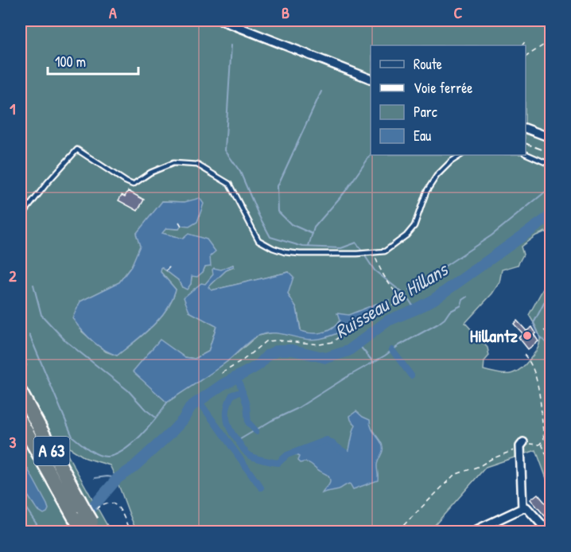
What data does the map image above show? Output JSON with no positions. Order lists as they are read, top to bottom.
{
  "streets": {
    "highway": ["A 63"]
  },
  "water": ["Ruisseau de Hillans"],
  "places": ["Hillantz"],
  "legend": [
    "Route",
    "Voie ferrée",
    "Parc",
    "Eau"
  ],
  "scale_bar": "100 m",
  "grid": {
    "columns": ["A", "B", "C"],
    "rows": ["1", "2", "3"]
  }
}
